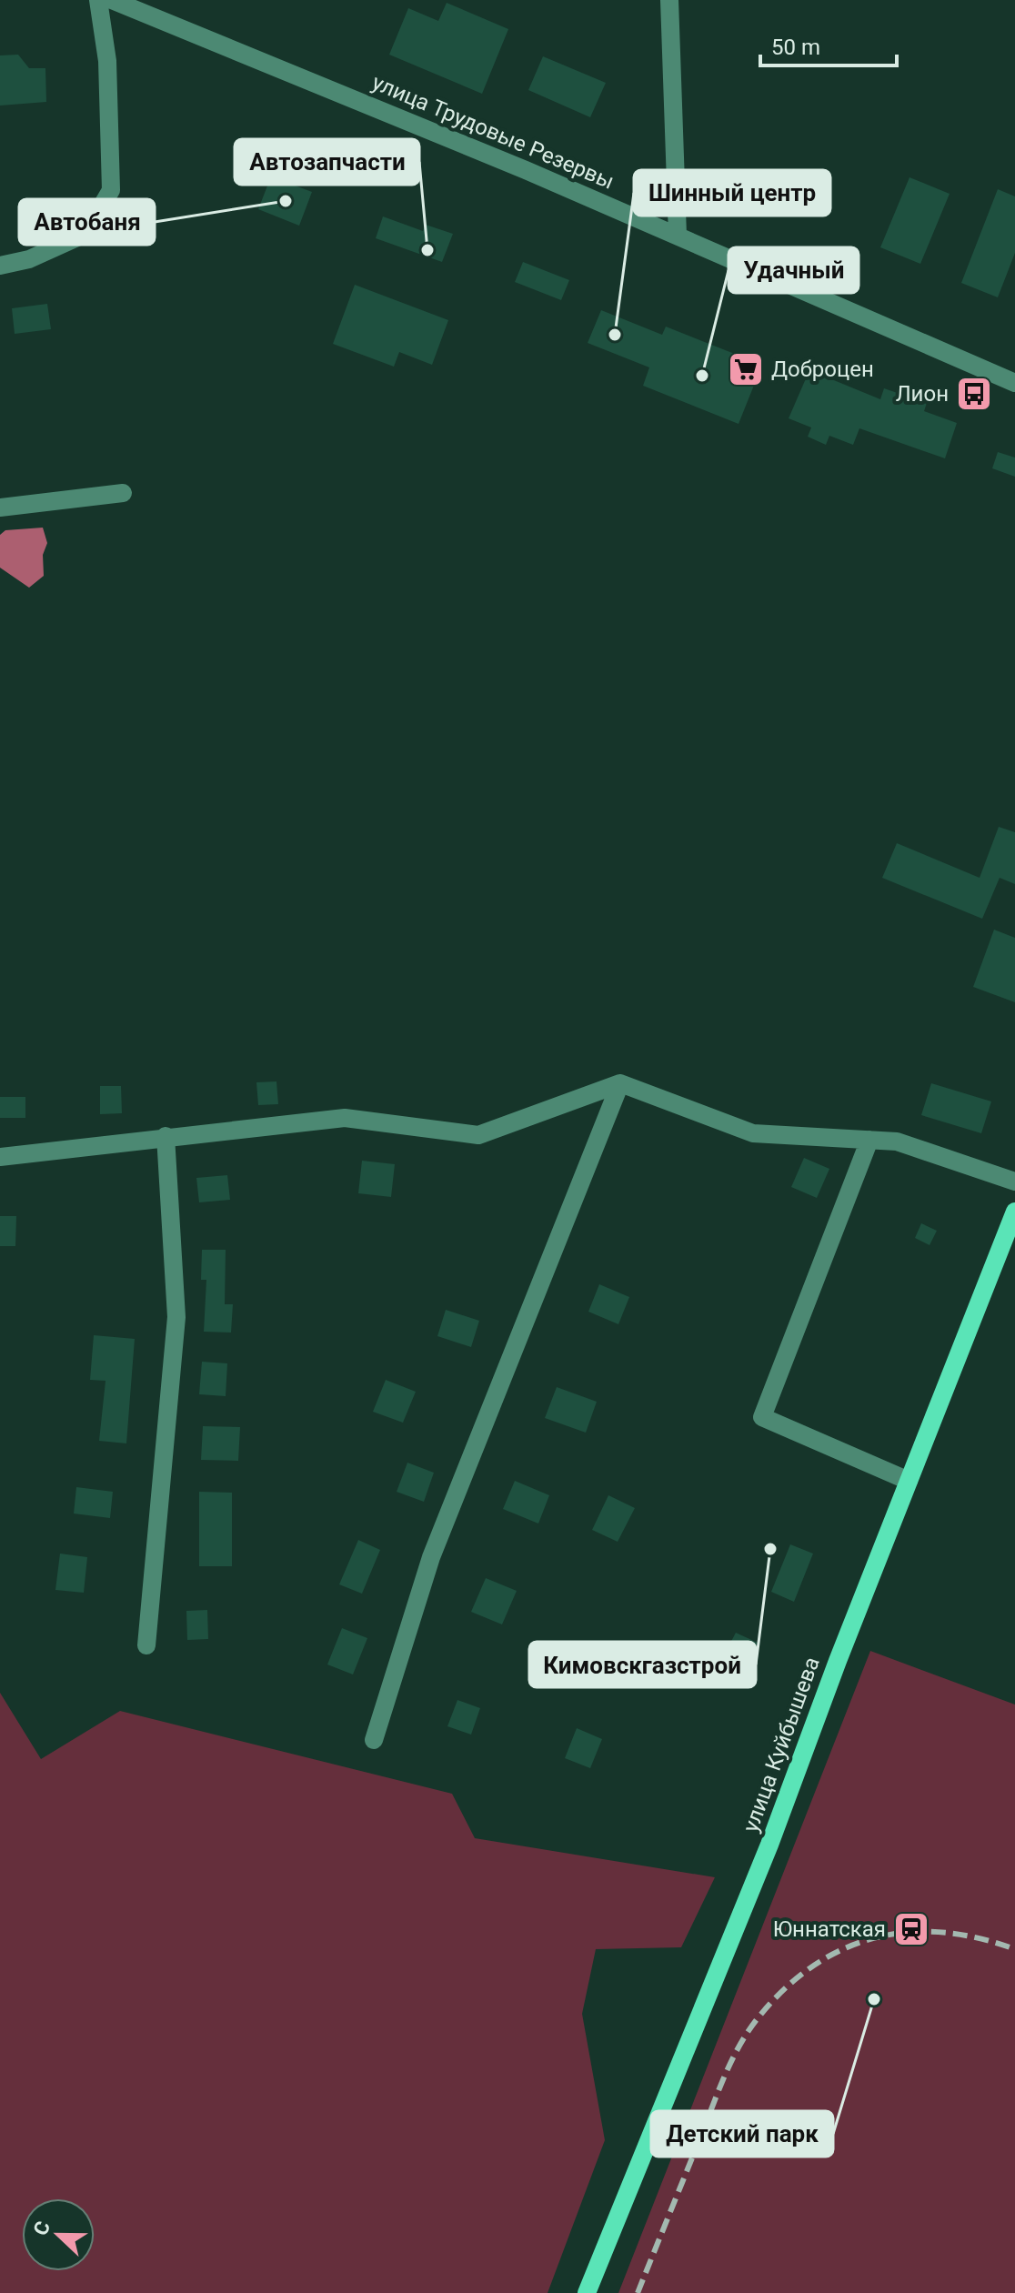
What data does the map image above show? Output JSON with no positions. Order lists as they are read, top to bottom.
{
  "streets": {
    "main road": ["улица Куйбышева"],
    "street": ["улица Трудовые Резервы"]
  },
  "places": {
    "other": [
      "Автобаня",
      "Автозапчасти",
      "Шинный центр",
      "Удачный",
      "Кимовскгазстрой",
      "Детский парк"
    ],
    "supermarket": ["Доброцен"],
    "bus stop": ["Лион"],
    "station": ["Юннатская"]
  },
  "scale_bar": "50 m",
  "north": "left"
}
